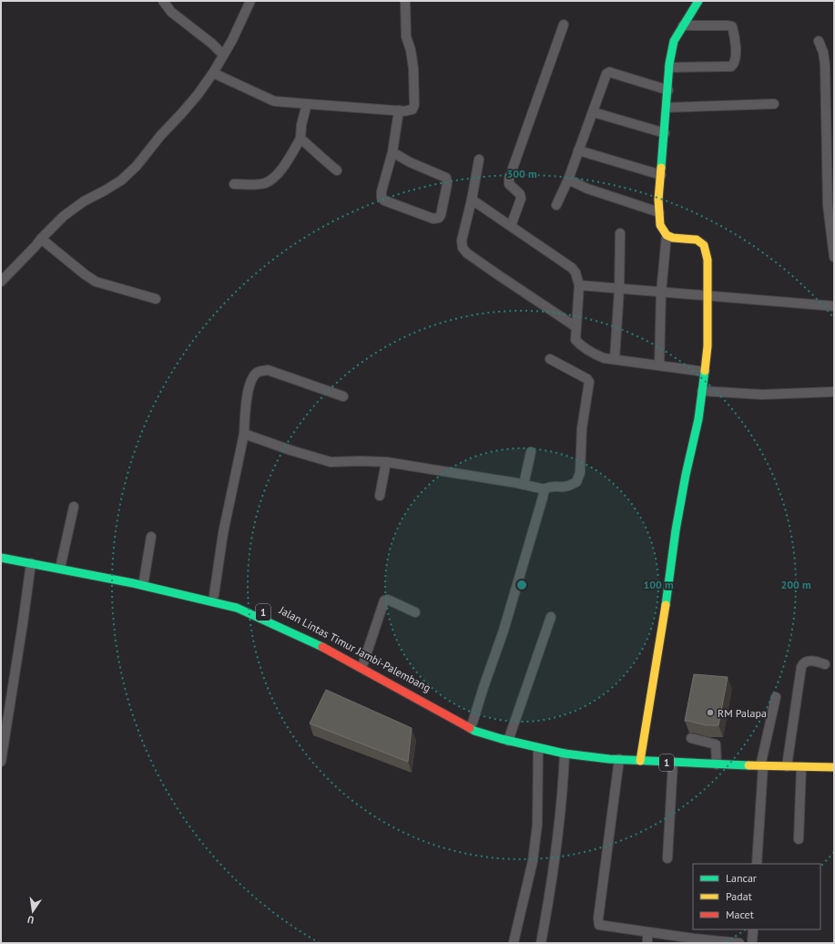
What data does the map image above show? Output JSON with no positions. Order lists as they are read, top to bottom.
{
  "streets": {
    "main road": ["1", "Jalan Lintas Timur Jambi-Palembang"]
  },
  "places": ["RM Palapa"],
  "legend": ["Lancar", "Padat", "Macet"],
  "north": "bottom",
  "rings": ["300 m", "100 m", "200 m"]
}
